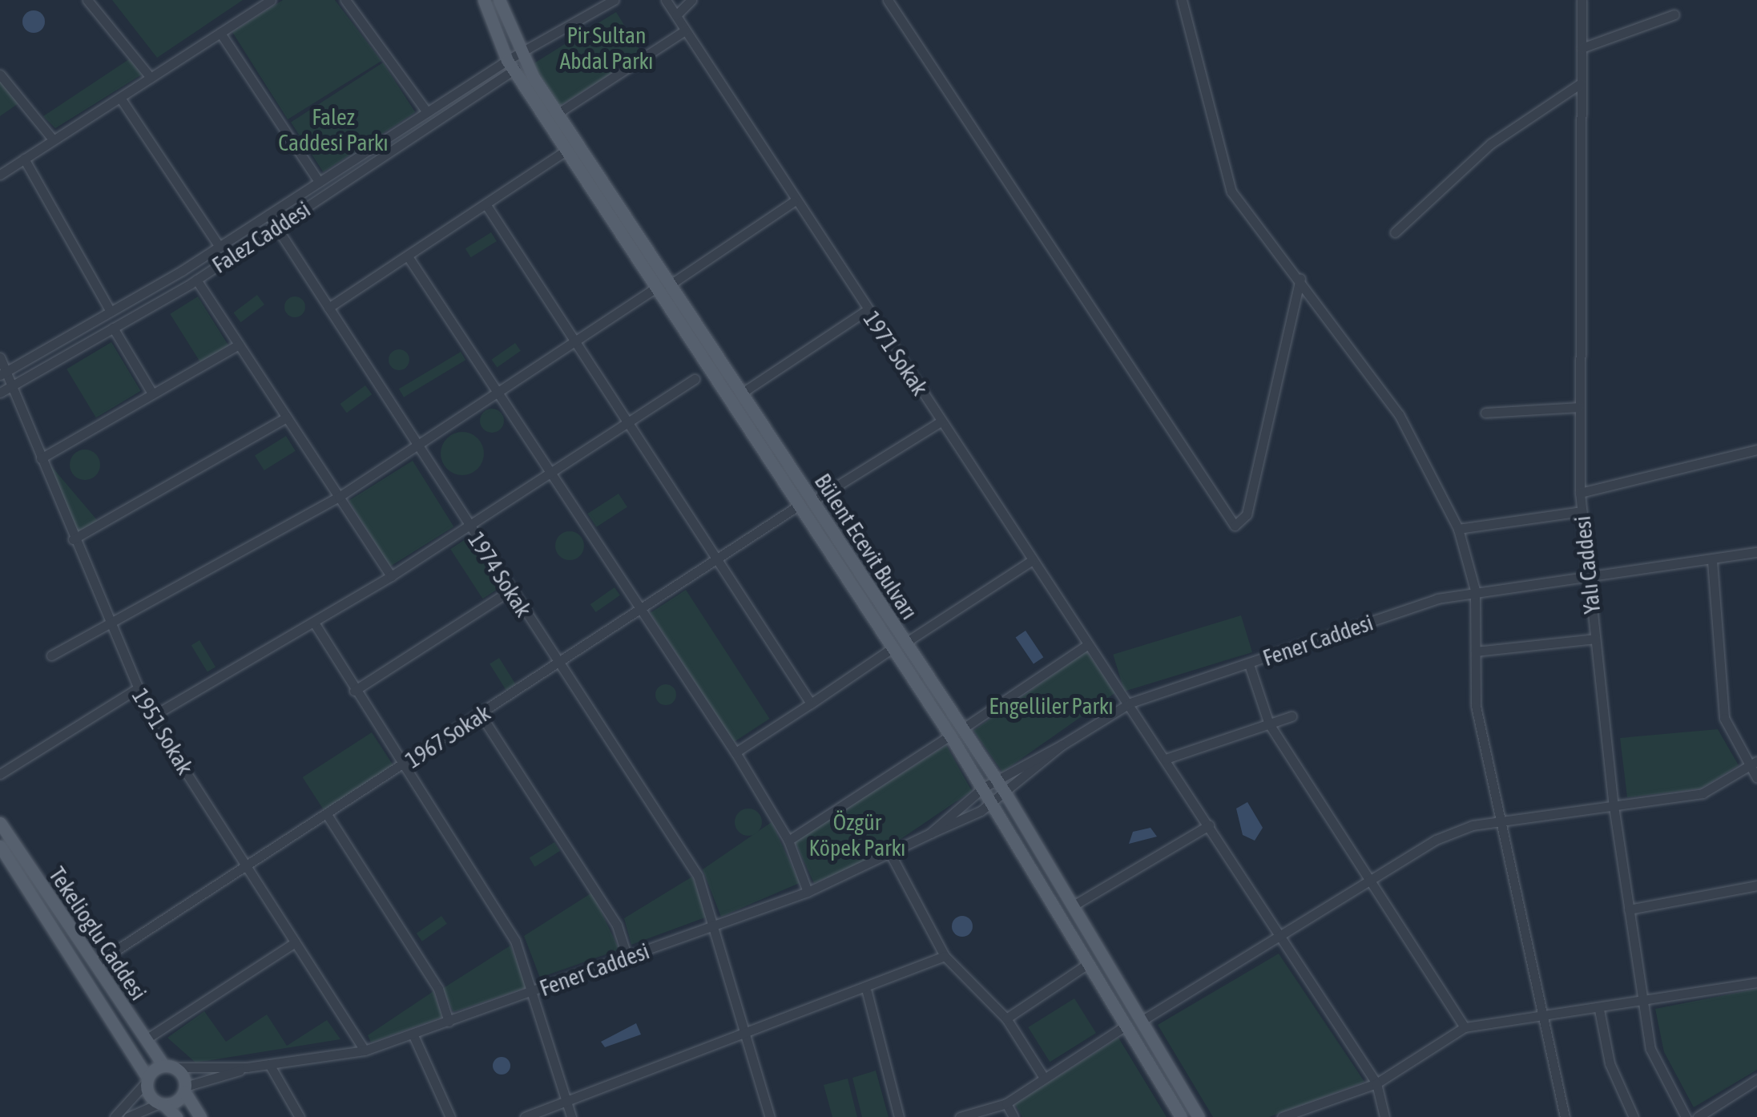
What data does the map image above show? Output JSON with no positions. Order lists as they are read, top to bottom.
{
  "streets": {
    "main road": ["Bülent Ecevit Bulvarı", "Tekelioglu Caddesi"],
    "street": [
      "Falez Caddesi",
      "1971 Sokak",
      "Yalı Caddesi",
      "1974 Sokak",
      "Fener Caddesi",
      "1951 Sokak",
      "1967 Sokak"
    ]
  },
  "crossings": [
    ["Falez Caddesi", "Bülent Ecevit Bulvarı"],
    ["Falez Caddesi", "1974 Sokak"],
    ["Falez Caddesi", "1951 Sokak"],
    ["1971 Sokak", "Fener Caddesi"],
    ["1971 Sokak", "1967 Sokak"],
    ["Bülent Ecevit Bulvarı", "Fener Caddesi"],
    ["Bülent Ecevit Bulvarı", "1967 Sokak"],
    ["Yalı Caddesi", "Fener Caddesi"],
    ["1974 Sokak", "Fener Caddesi"],
    ["1974 Sokak", "1967 Sokak"],
    ["Fener Caddesi", "1951 Sokak"],
    ["1951 Sokak", "1967 Sokak"],
    ["1967 Sokak", "Tekelioglu Caddesi"]
  ],
  "parks": [
    "Pir Sultan Abdal Parkı",
    "Falez Caddesi Parkı",
    "Engelliler Parkı",
    "Özgür Köpek Parkı"
  ]
}
